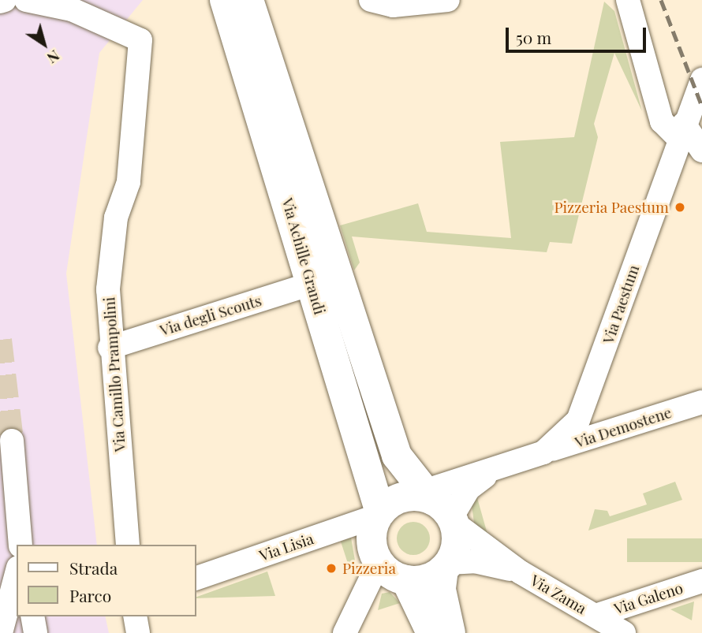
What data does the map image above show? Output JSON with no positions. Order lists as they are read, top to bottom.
{
  "streets": {
    "main road": ["Via Achille Grandi"],
    "street": [
      "Via Paestum",
      "Via degli Scouts",
      "Via Camillo Prampolini",
      "Via Demostene",
      "Via Lisia",
      "Via Zama",
      "Via Galeno"
    ]
  },
  "crossings": [
    ["Via Achille Grandi", "Via Paestum"],
    ["Via Achille Grandi", "Via degli Scouts"],
    ["Via Achille Grandi", "Via Lisia"],
    ["Via Paestum", "Via Demostene"],
    ["Via Paestum", "Via Lisia"],
    ["Via degli Scouts", "Via Camillo Prampolini"],
    ["Via Zama", "Via Galeno"]
  ],
  "places": ["Pizzeria Paestum", "Pizzeria"],
  "legend": ["Strada", "Parco"],
  "scale_bar": "50 m",
  "north": "bottom right"
}
